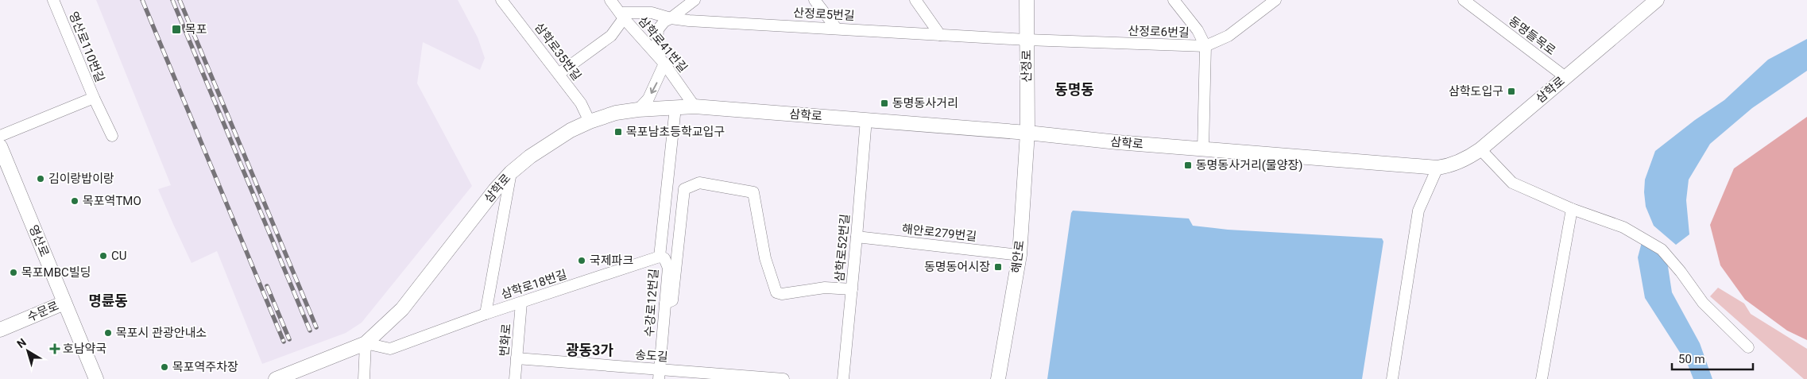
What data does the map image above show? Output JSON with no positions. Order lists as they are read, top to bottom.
{
  "streets": {
    "street": [
      "산정로5번길",
      "산정로6번길",
      "동명들목로",
      "삼학로41번길",
      "영산로110번길",
      "삼학로35번길",
      "산정로",
      "삼학로",
      "해안로279번길",
      "영산로",
      "삼학로52번길",
      "해안로",
      "삼학로18번길",
      "수강로12번길",
      "수문로",
      "번화로",
      "송도길"
    ]
  },
  "crossings": [
    ["산정로5번길", "산정로6번길"],
    ["산정로5번길", "삼학로41번길"],
    ["산정로5번길", "산정로"],
    ["산정로6번길", "산정로"],
    ["동명들목로", "삼학로"],
    ["삼학로41번길", "삼학로"],
    ["삼학로35번길", "삼학로"],
    ["산정로", "삼학로"],
    ["산정로", "해안로"],
    ["삼학로", "삼학로52번길"],
    ["삼학로", "해안로"],
    ["삼학로", "삼학로18번길"],
    ["해안로279번길", "삼학로52번길"],
    ["해안로279번길", "해안로"],
    ["영산로", "수문로"],
    ["삼학로18번길", "수강로12번길"],
    ["삼학로18번길", "번화로"],
    ["수강로12번길", "송도길"],
    ["번화로", "송도길"]
  ],
  "districts": ["동명동", "명륜동", "광동3가"],
  "places": {
    "transit": [
      "목포",
      "삼학도입구",
      "동명동사거리",
      "목포남초등학교입구",
      "동명동사거리(물양장)",
      "동명동어시장"
    ],
    "other": [
      "김이랑밥이랑",
      "목포역TMO",
      "CU",
      "국제파크",
      "목포MBC빌딩",
      "목포시 관광안내소",
      "목포역주차장"
    ],
    "health": ["호남약국"]
  },
  "scale_bar": "50 m",
  "north": "top left"
}
